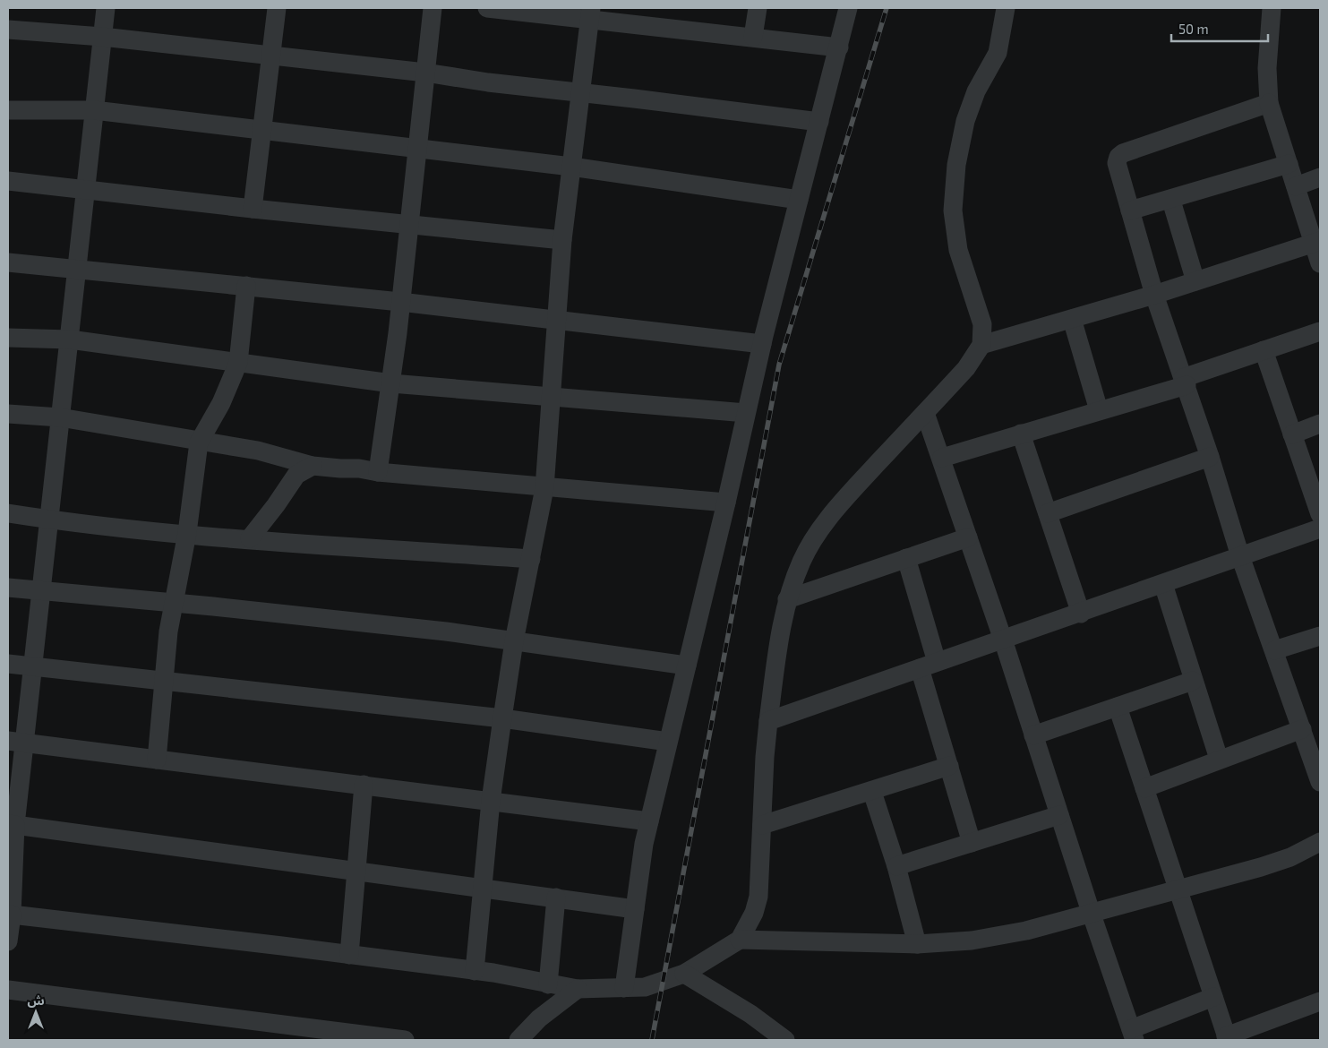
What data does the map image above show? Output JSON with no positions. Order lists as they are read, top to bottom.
{
  "scale_bar": "50 m",
  "north": "top"
}
